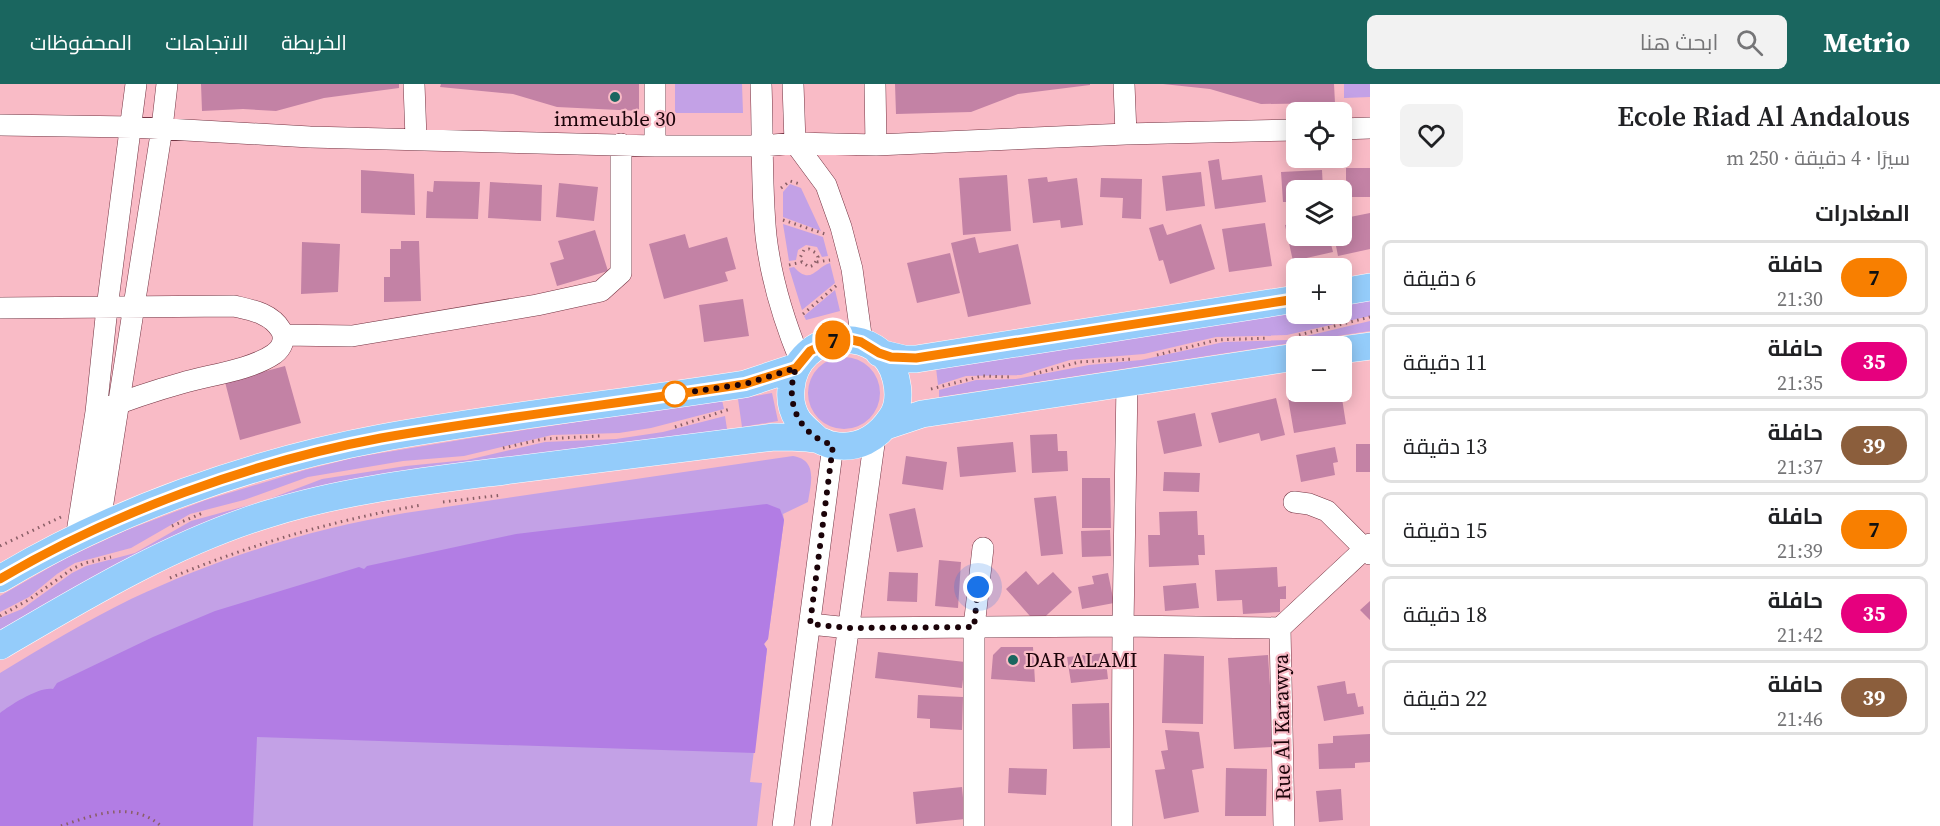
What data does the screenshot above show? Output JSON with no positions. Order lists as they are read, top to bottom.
{
  "streets": {
    "street": ["Rue Al Karawya"]
  },
  "places": ["immeuble 30", "DAR ALAMI"],
  "lines": ["bus line 7"],
  "page": {
    "header": "Metrio",
    "search": "ابحث هنا",
    "nav": ["الخريطة", "الاتجاهات", "المحفوظات"],
    "heading": [
      ["Ecole Riad Al Andalous", "سيرًا · 4 دقيقة · 250 m"],
      "المغادرات"
    ],
    "on_map": "7",
    "map_buttons": ["+", "−"],
    "list": [
      {
        "mark": "7",
        "name": "حافلة",
        "note": "21:30",
        "value": "6 دقيقة"
      },
      {
        "mark": "35",
        "name": "حافلة",
        "note": "21:35",
        "value": "11 دقيقة"
      },
      {
        "mark": "39",
        "name": "حافلة",
        "note": "21:37",
        "value": "13 دقيقة"
      },
      {
        "mark": "7",
        "name": "حافلة",
        "note": "21:39",
        "value": "15 دقيقة"
      },
      {
        "mark": "35",
        "name": "حافلة",
        "note": "21:42",
        "value": "18 دقيقة"
      },
      {
        "mark": "39",
        "name": "حافلة",
        "note": "21:46",
        "value": "22 دقيقة"
      }
    ]
  }
}
